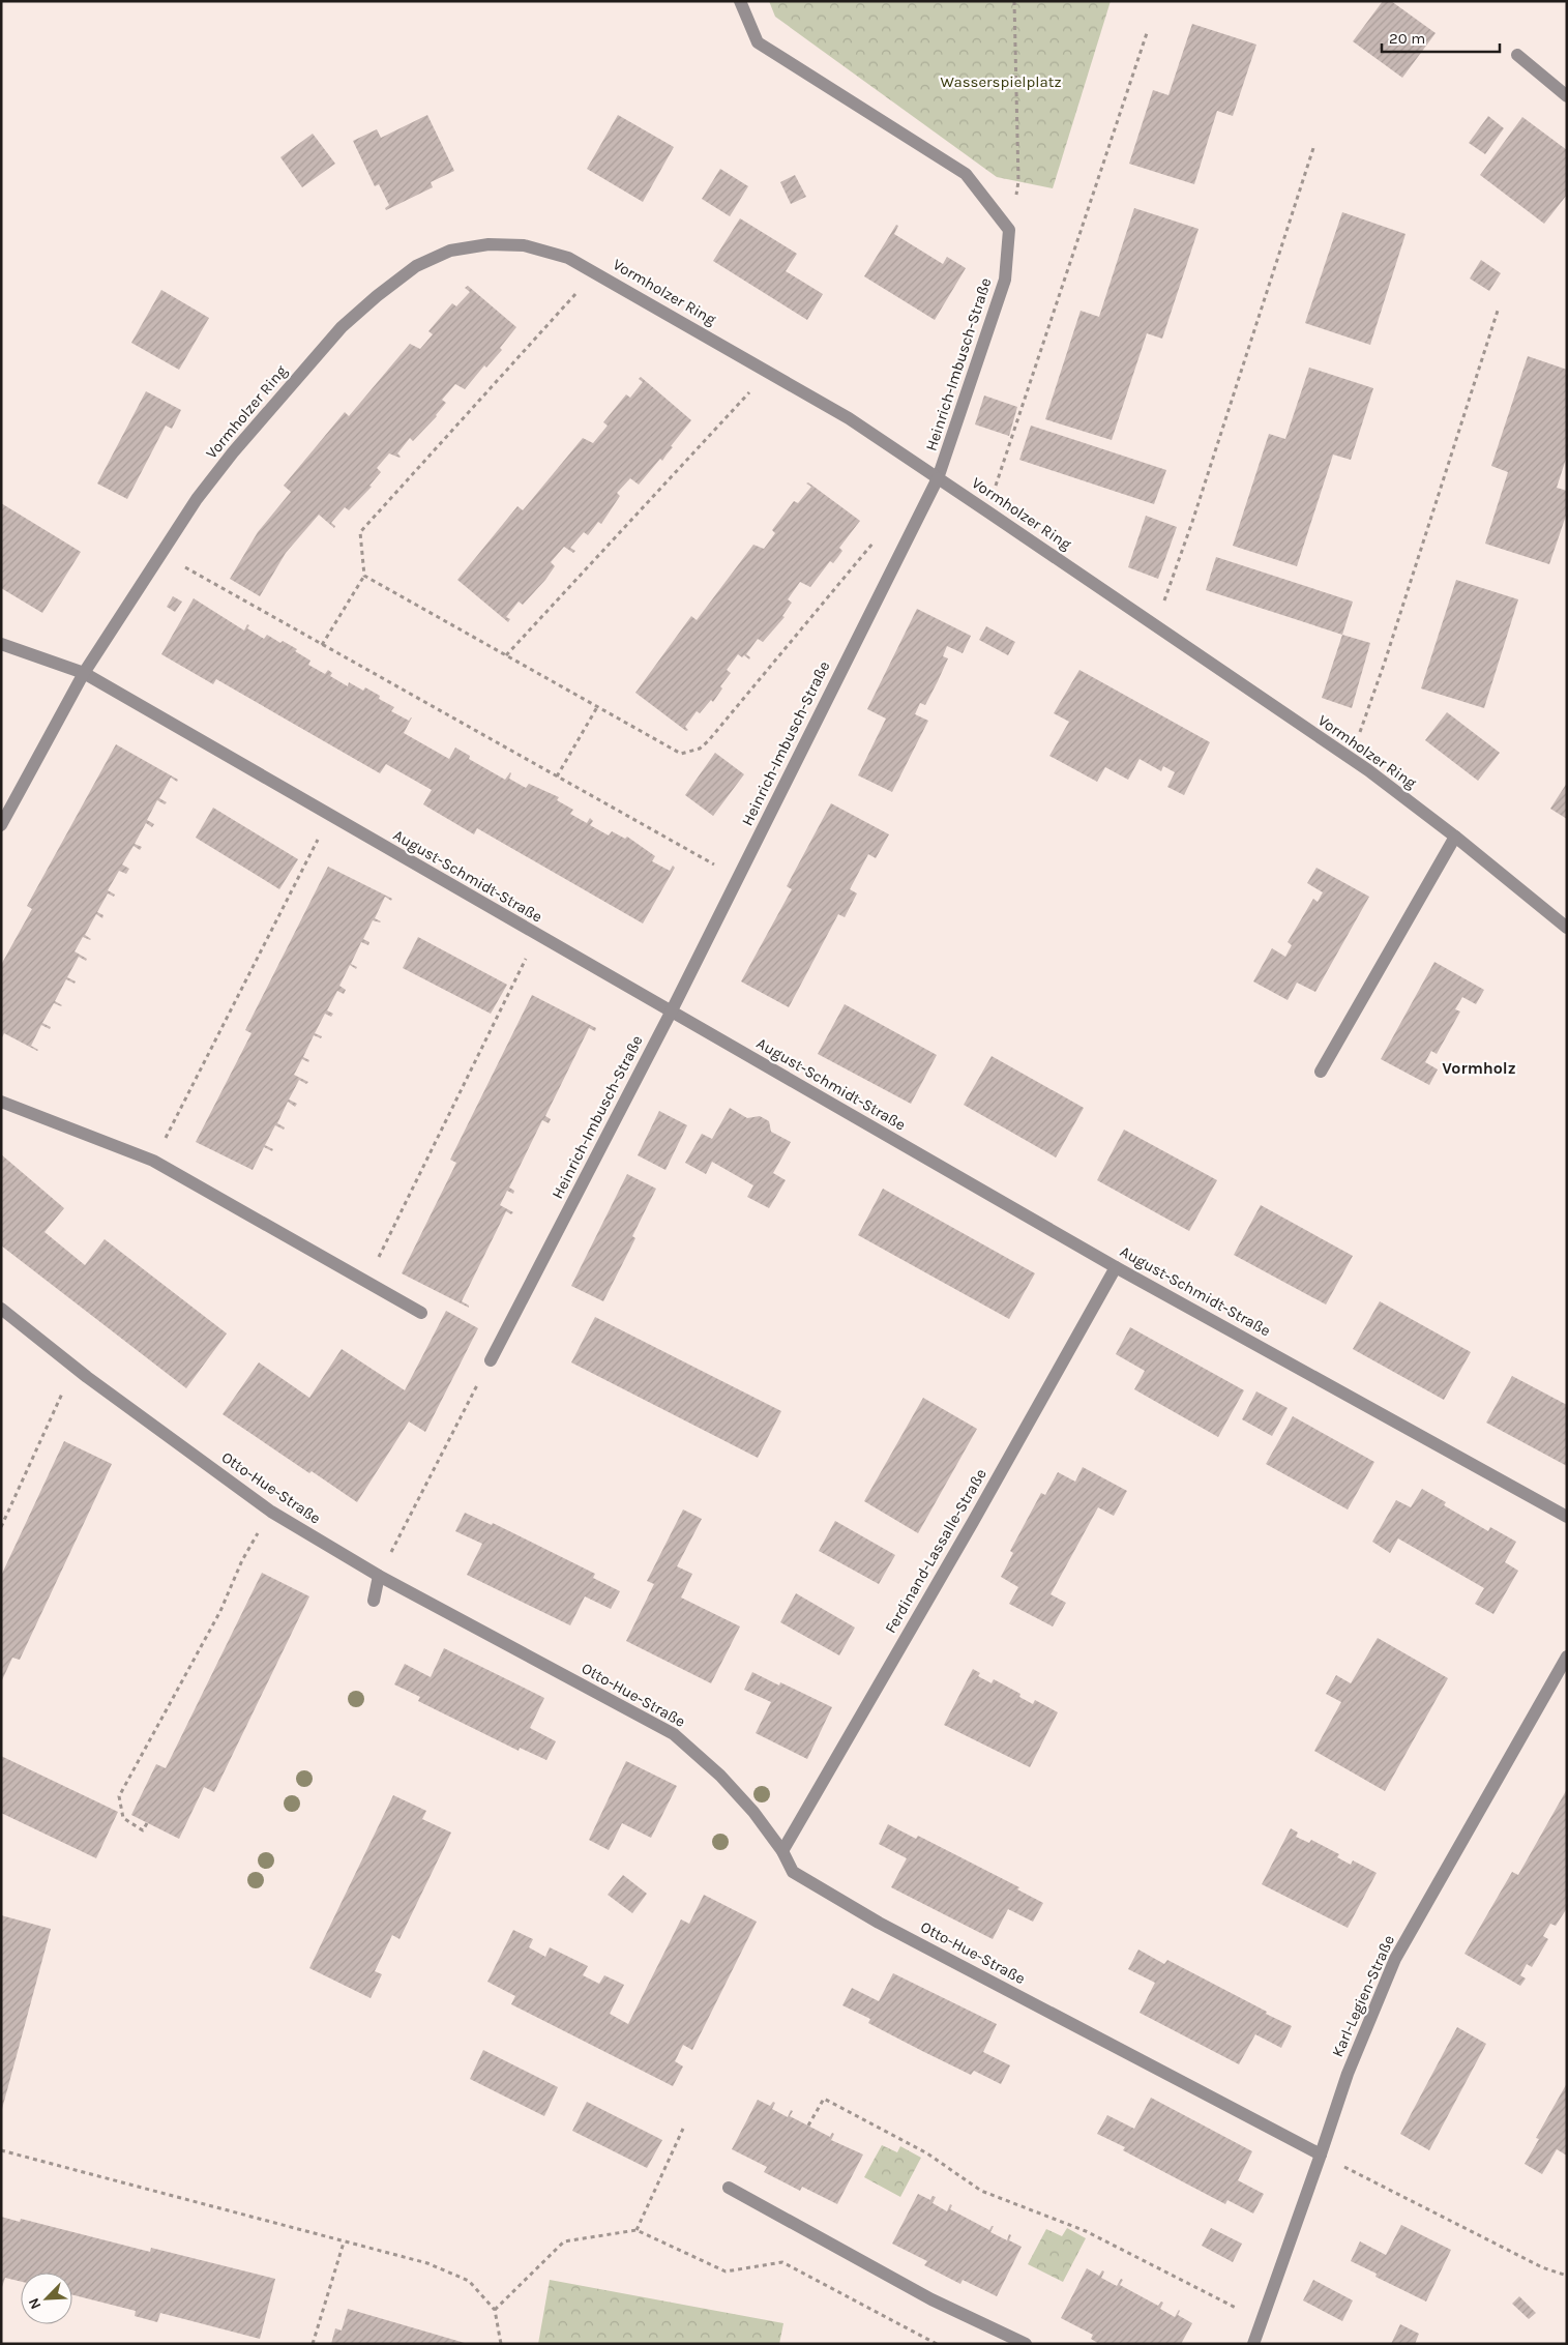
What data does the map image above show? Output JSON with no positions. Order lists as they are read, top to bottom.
{
  "streets": {
    "street": [
      "Vormholzer Ring",
      "Heinrich-Imbusch-Straße",
      "August-Schmidt-Straße",
      "Otto-Hue-Straße",
      "Ferdinand-Lassalle-Straße",
      "Karl-Legien-Straße"
    ]
  },
  "crossings": [
    ["Vormholzer Ring", "Heinrich-Imbusch-Straße"],
    ["Vormholzer Ring", "August-Schmidt-Straße"],
    ["Heinrich-Imbusch-Straße", "August-Schmidt-Straße"],
    ["August-Schmidt-Straße", "Ferdinand-Lassalle-Straße"],
    ["Otto-Hue-Straße", "Ferdinand-Lassalle-Straße"],
    ["Otto-Hue-Straße", "Karl-Legien-Straße"]
  ],
  "districts": ["Vormholz"],
  "parks": ["Wasserspielplatz"],
  "scale_bar": "20 m",
  "north": "bottom left"
}
